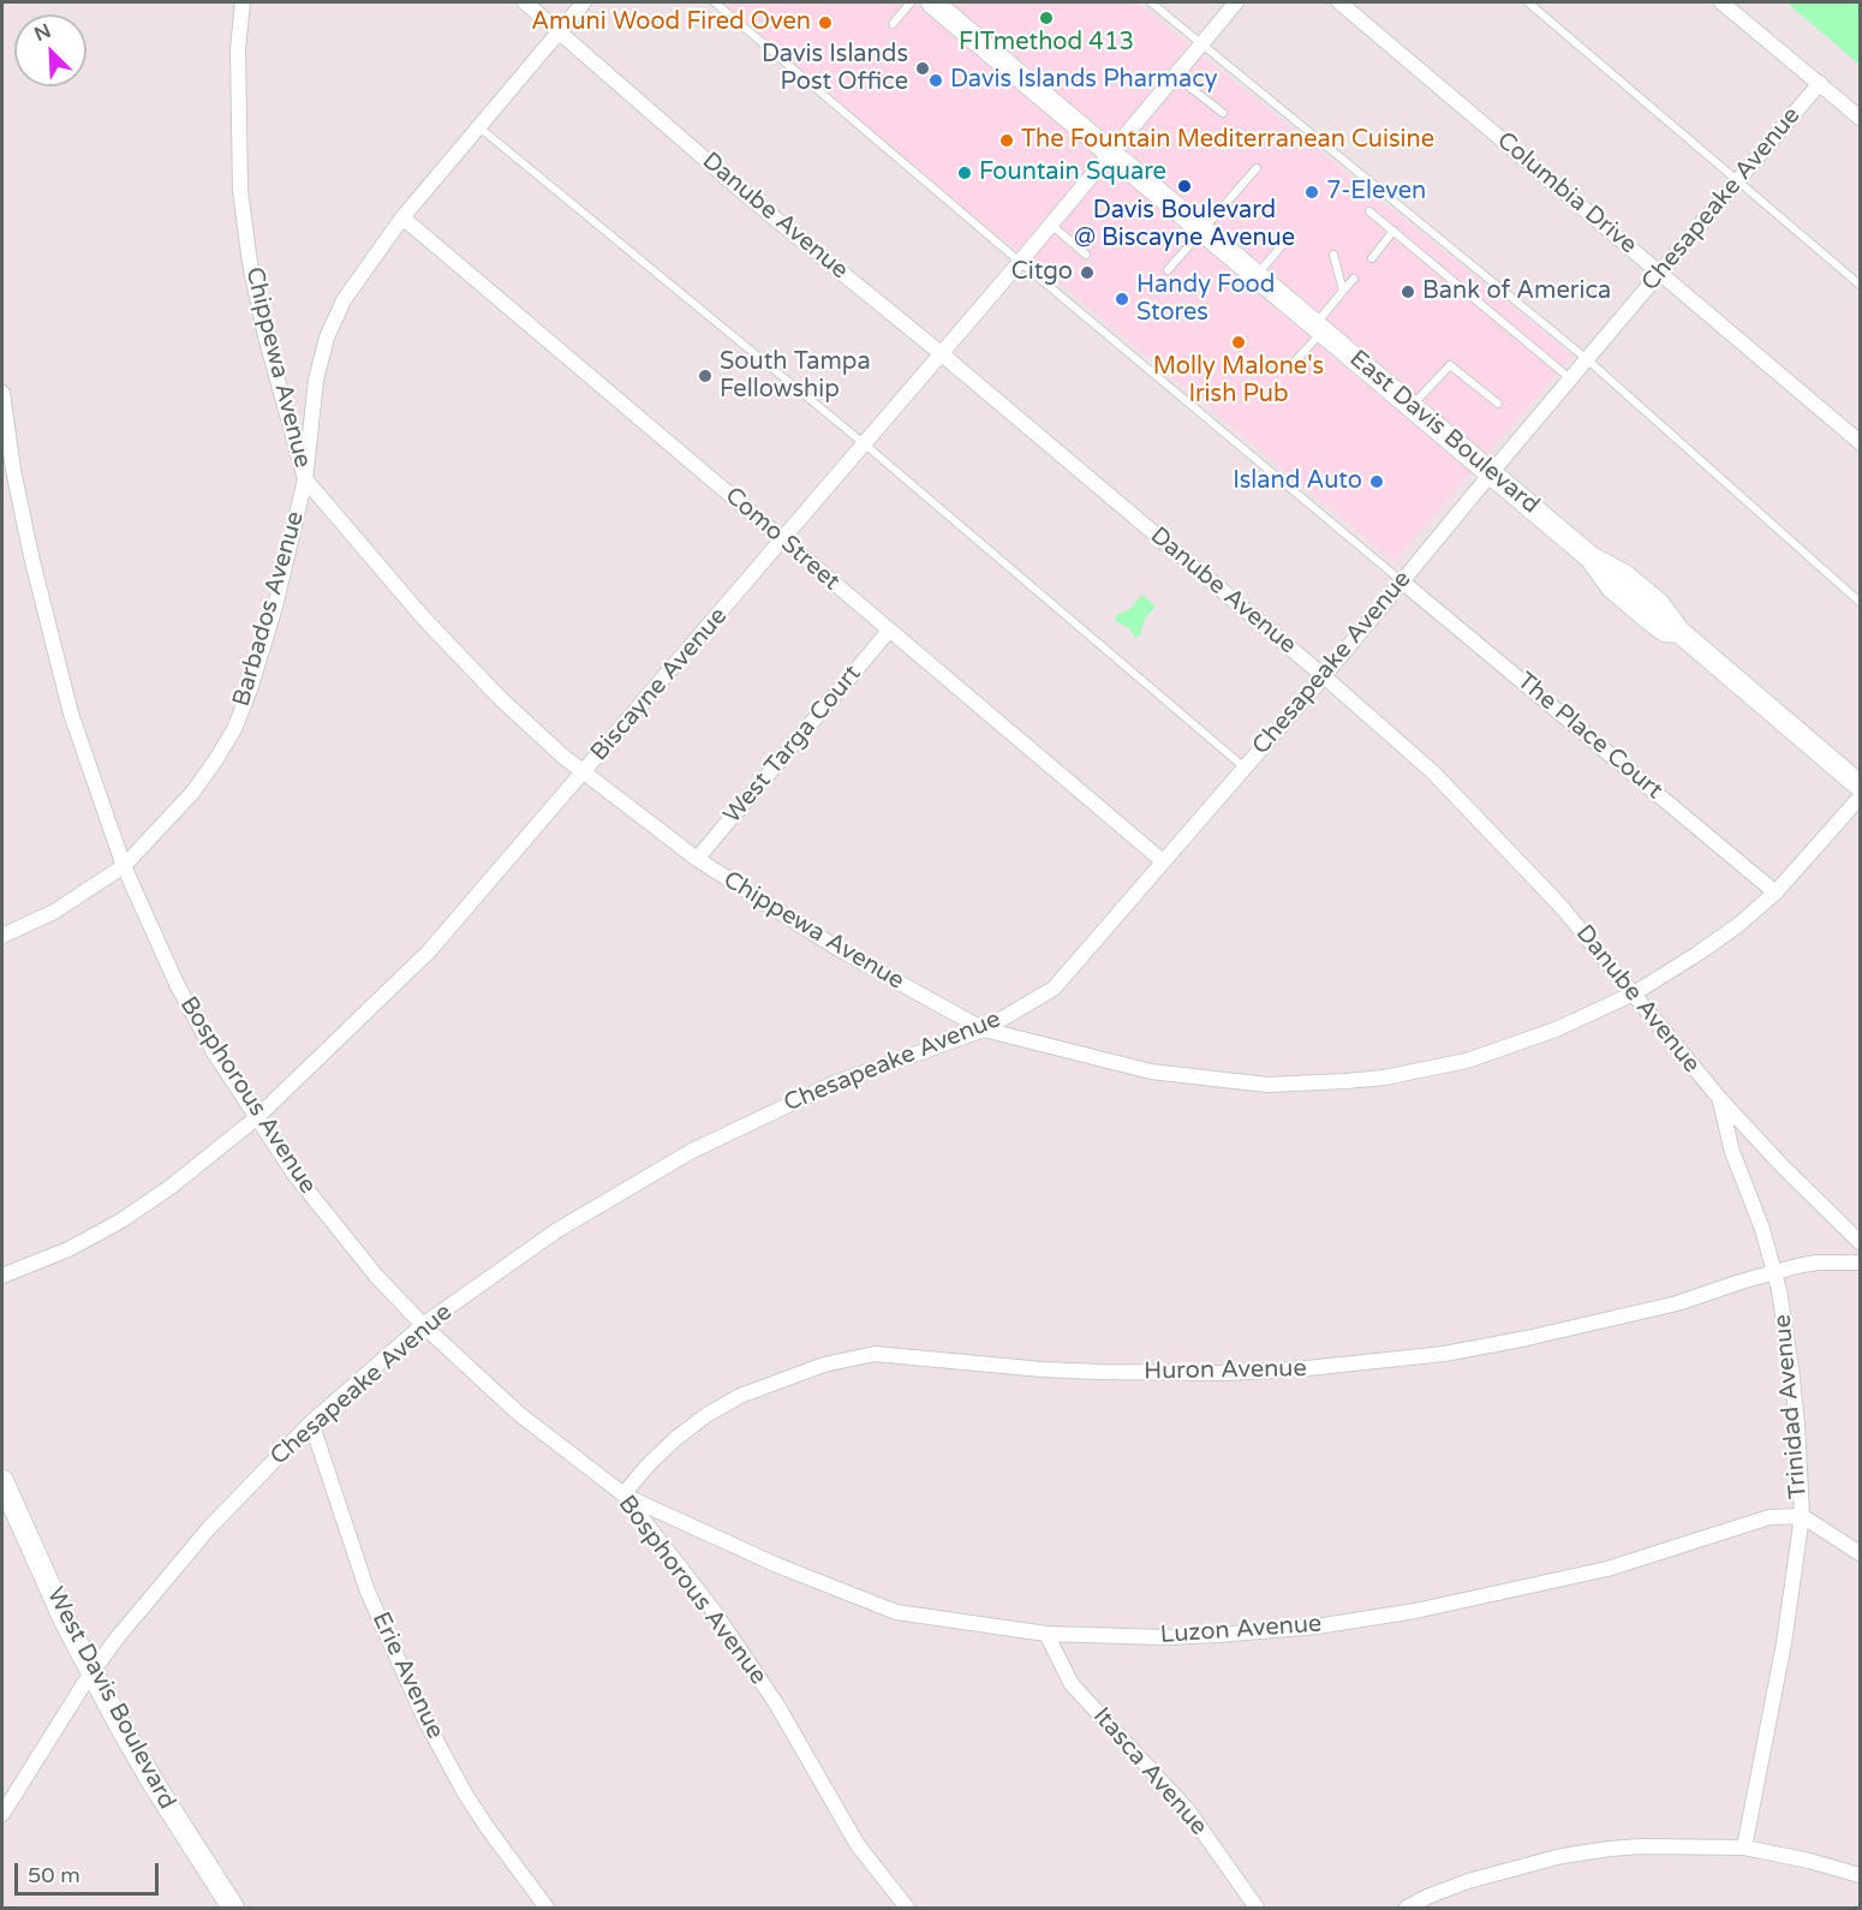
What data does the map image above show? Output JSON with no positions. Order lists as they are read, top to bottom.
{
  "streets": {
    "street": [
      "Columbia Drive",
      "Chesapeake Avenue",
      "Danube Avenue",
      "Chippewa Avenue",
      "East Davis Boulevard",
      "Como Street",
      "Barbados Avenue",
      "Biscayne Avenue",
      "The Place Court",
      "West Targa Court",
      "Bosphorous Avenue",
      "Huron Avenue",
      "Trinidad Avenue",
      "Luzon Avenue",
      "Erie Avenue",
      "West Davis Boulevard",
      "Itasca Avenue"
    ]
  },
  "crossings": [
    ["Columbia Drive", "Chesapeake Avenue"],
    ["Chesapeake Avenue", "Danube Avenue"],
    ["Chesapeake Avenue", "Chippewa Avenue"],
    ["Chesapeake Avenue", "East Davis Boulevard"],
    ["Chesapeake Avenue", "Como Street"],
    ["Chesapeake Avenue", "The Place Court"],
    ["Chesapeake Avenue", "Bosphorous Avenue"],
    ["Chesapeake Avenue", "Erie Avenue"],
    ["Chesapeake Avenue", "West Davis Boulevard"],
    ["Danube Avenue", "Chippewa Avenue"],
    ["Danube Avenue", "Barbados Avenue"],
    ["Danube Avenue", "Biscayne Avenue"],
    ["Danube Avenue", "Trinidad Avenue"],
    ["Chippewa Avenue", "Barbados Avenue"],
    ["Chippewa Avenue", "Biscayne Avenue"],
    ["Chippewa Avenue", "The Place Court"],
    ["Chippewa Avenue", "West Targa Court"],
    ["East Davis Boulevard", "Biscayne Avenue"],
    ["Como Street", "Barbados Avenue"],
    ["Como Street", "Biscayne Avenue"],
    ["Como Street", "West Targa Court"],
    ["Barbados Avenue", "Bosphorous Avenue"],
    ["Biscayne Avenue", "Bosphorous Avenue"],
    ["Bosphorous Avenue", "Huron Avenue"],
    ["Bosphorous Avenue", "Luzon Avenue"],
    ["Huron Avenue", "Trinidad Avenue"],
    ["Huron Avenue", "Luzon Avenue"],
    ["Trinidad Avenue", "Luzon Avenue"],
    ["Luzon Avenue", "Itasca Avenue"]
  ],
  "places": [
    "FITmethod 413",
    "Amuni Wood Fired Oven",
    "Davis Islands Post Office",
    "Davis Islands Pharmacy",
    "The Fountain Mediterranean Cuisine",
    "Fountain Square",
    "Davis Boulevard @ Biscayne Avenue",
    "7-Eleven",
    "Citgo",
    "Bank of America",
    "Handy Food Stores",
    "Molly Malone's Irish Pub",
    "South Tampa Fellowship",
    "Island Auto"
  ],
  "scale_bar": "50 m",
  "north": "top left"
}
